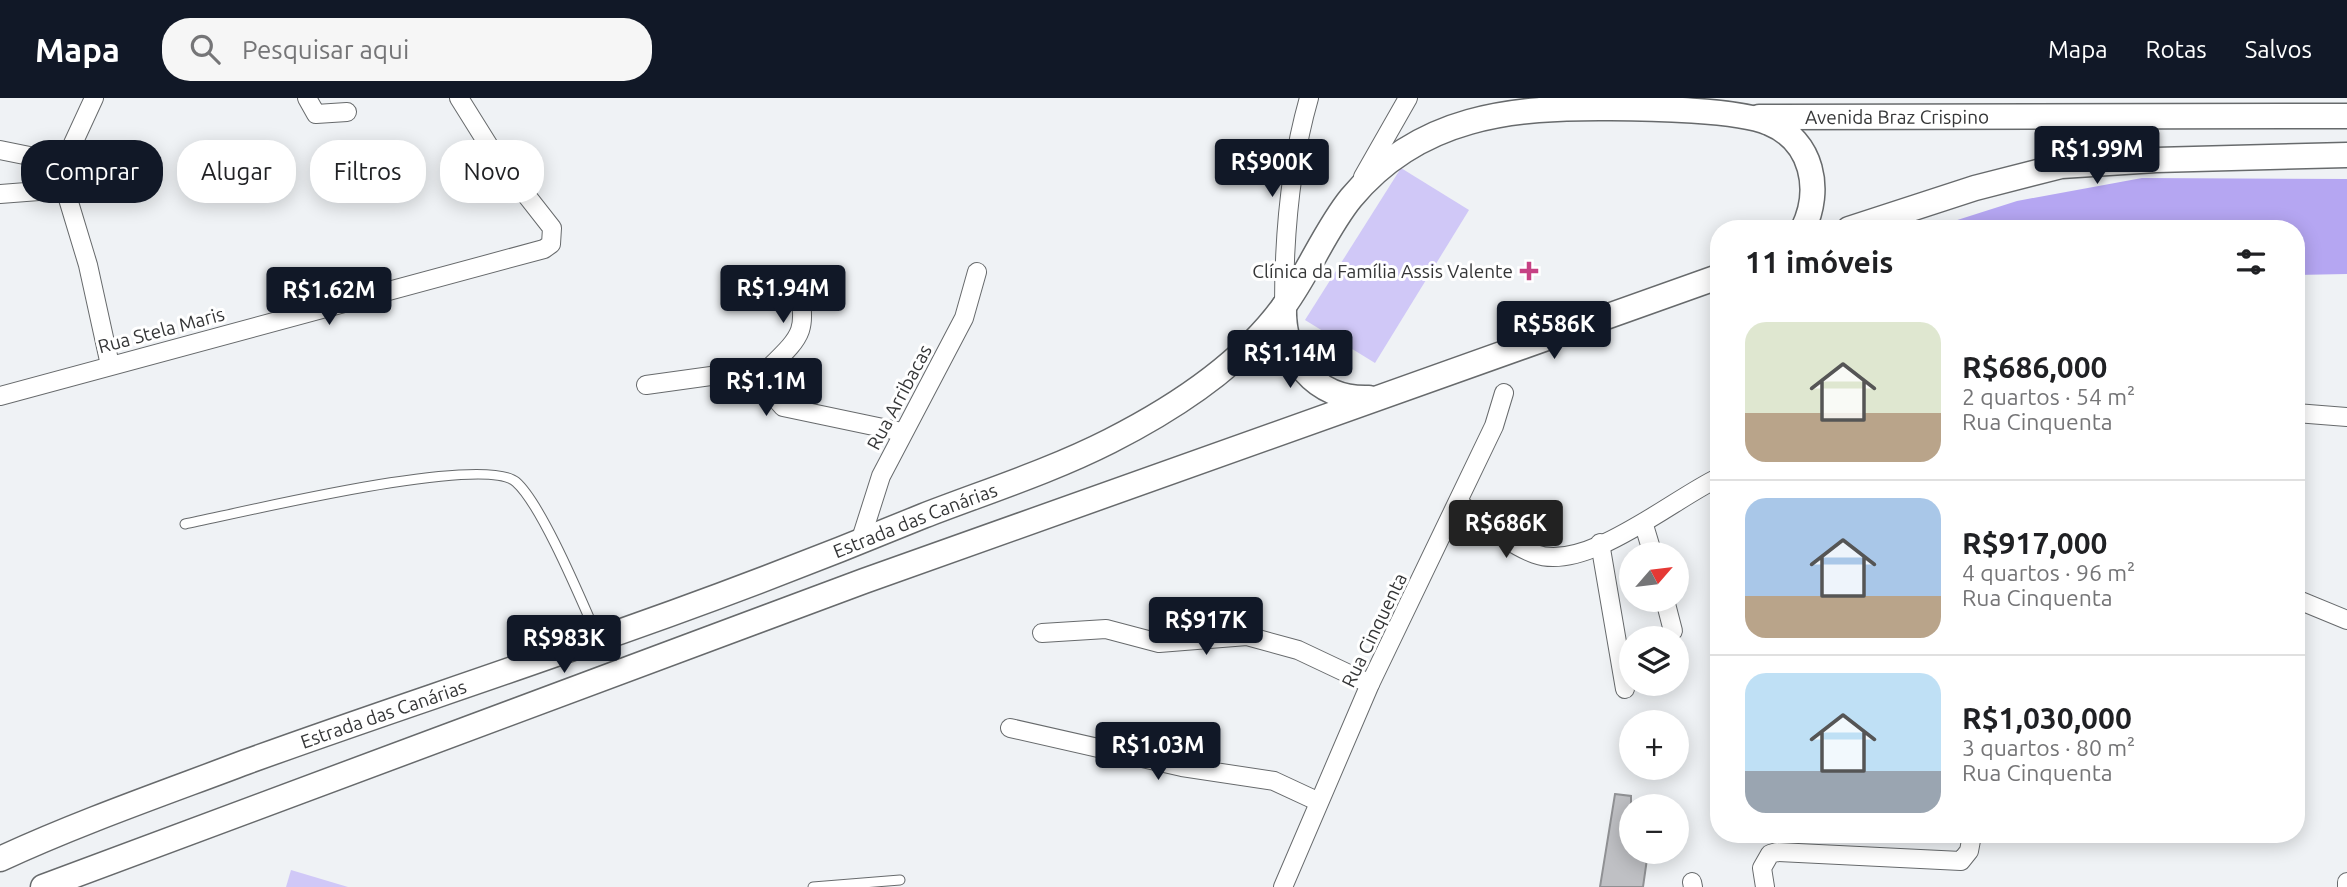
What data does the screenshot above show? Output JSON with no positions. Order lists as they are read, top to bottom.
{
  "streets": {
    "main road": ["Avenida Braz Crispino", "Estrada das Canárias"],
    "street": ["Rua Stela Maris", "Rua Arribacas", "Rua Cinquenta"]
  },
  "crossings": [
    ["Avenida Braz Crispino", "Estrada das Canárias"],
    ["Rua Arribacas", "Estrada das Canárias"]
  ],
  "places": {
    "health": ["Clínica da Família Assis Valente"]
  },
  "north": "top right",
  "page": {
    "header": "Mapa",
    "search": "Pesquisar aqui",
    "nav": ["Mapa", "Rotas", "Salvos"],
    "price": [
      "R$1.99M",
      "R$900K",
      "R$1.94M",
      "R$1.62M",
      "R$586K",
      "R$1.14M",
      "R$1.1M",
      "R$686K",
      "R$917K",
      "R$983K",
      "R$1.03M"
    ],
    "chip": [
      "Comprar",
      "Alugar",
      "Filtros",
      "Novo"
    ],
    "heading": "11 imóveis",
    "list": [
      {
        "name": "R$686,000",
        "note": "2 quartos · 54 m² · Rua Cinquenta"
      },
      {
        "name": "R$917,000",
        "note": "4 quartos · 96 m² · Rua Cinquenta"
      },
      {
        "name": "R$1,030,000",
        "note": "3 quartos · 80 m² · Rua Cinquenta"
      }
    ],
    "map_buttons": ["+", "−"]
  }
}
